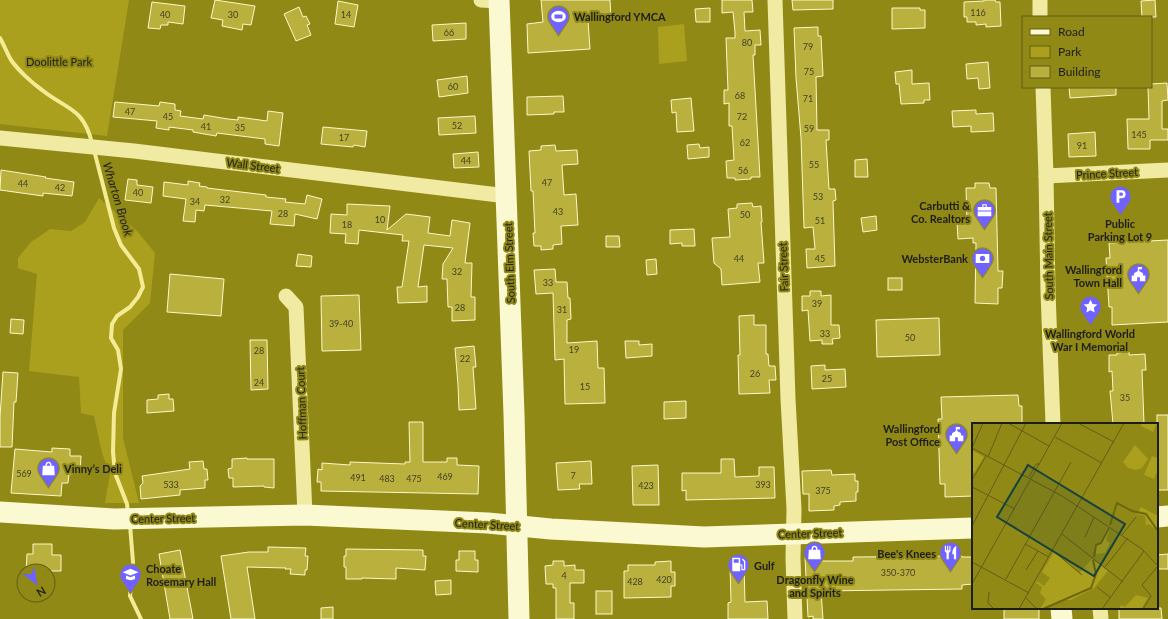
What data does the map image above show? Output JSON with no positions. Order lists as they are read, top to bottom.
{
  "streets": {
    "main road": ["South Elm Street", "Center Street"],
    "street": [
      "Wall Street",
      "Prince Street",
      "South Main Street",
      "Fair Street",
      "Hoffman Court"
    ]
  },
  "crossings": [
    ["Wall Street", "South Elm Street"],
    ["Prince Street", "South Main Street"],
    ["South Elm Street", "Center Street"],
    ["Fair Street", "Center Street"],
    ["Hoffman Court", "Center Street"]
  ],
  "water": ["Wharton Brook"],
  "parks": ["Doolittle Park"],
  "places": {
    "sports": ["Wallingford YMCA"],
    "parking": ["Public Parking Lot 9"],
    "office": ["Carbutti & Co. Realtors"],
    "bank": ["WebsterBank"],
    "public building": ["Wallingford Town Hall", "Wallingford Post Office"],
    "place": ["Wallingford World War I Memorial"],
    "shop": ["Vinny’s Deli", "Dragonfly Wine and Spirits"],
    "restaurant": ["Bee's Knees"],
    "fuel station": ["Gulf"],
    "school or university": ["Choate Rosemary Hall"]
  },
  "house_numbers": [
    "116",
    "40",
    "30",
    "14",
    "66",
    "80",
    "79",
    "75",
    "60",
    "68",
    "71",
    "47",
    "45",
    "72",
    "52",
    "41",
    "35",
    "59",
    "145",
    "17",
    "62",
    "91",
    "44",
    "55",
    "56",
    "47",
    "44",
    "42",
    "40",
    "53",
    "32",
    "34",
    "43",
    "28",
    "50",
    "10",
    "51",
    "18",
    "44",
    "45",
    "32",
    "33",
    "39",
    "28",
    "31",
    "39-40",
    "33",
    "50",
    "19",
    "28",
    "22",
    "26",
    "25",
    "24",
    "15",
    "35",
    "569",
    "7",
    "469",
    "491",
    "483",
    "475",
    "533",
    "393",
    "423",
    "375",
    "350-370",
    "4",
    "420",
    "428"
  ],
  "legend": ["Road", "Park", "Building"],
  "north": "bottom right"
}
